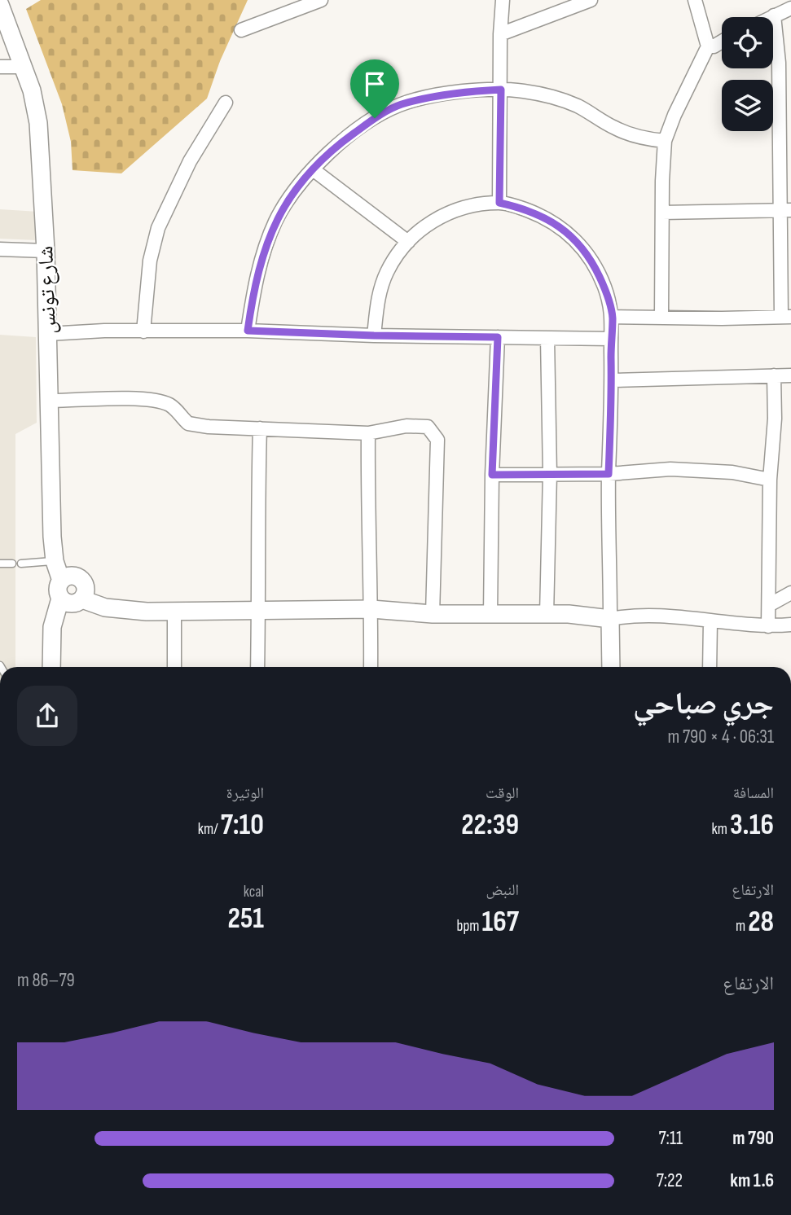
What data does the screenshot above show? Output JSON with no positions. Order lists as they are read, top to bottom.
{
  "streets": {
    "street": ["شارع تونس"]
  },
  "page": {
    "heading": ["جري صباحي", "06:31 · 4 × 790 m"],
    "stats": [
      ["المسافة", "3.16 km"],
      ["الوقت", "22:39"],
      ["الوتيرة", "7:10 /km"],
      ["الارتفاع", "28 m"],
      ["النبض", "167 bpm"],
      ["kcal", "251"]
    ],
    "chart": ["الارتفاع", "79–86 m"],
    "list": [
      {
        "name": "790 m",
        "note": "7:11"
      },
      {
        "name": "1.6 km",
        "note": "7:22"
      }
    ]
  }
}
